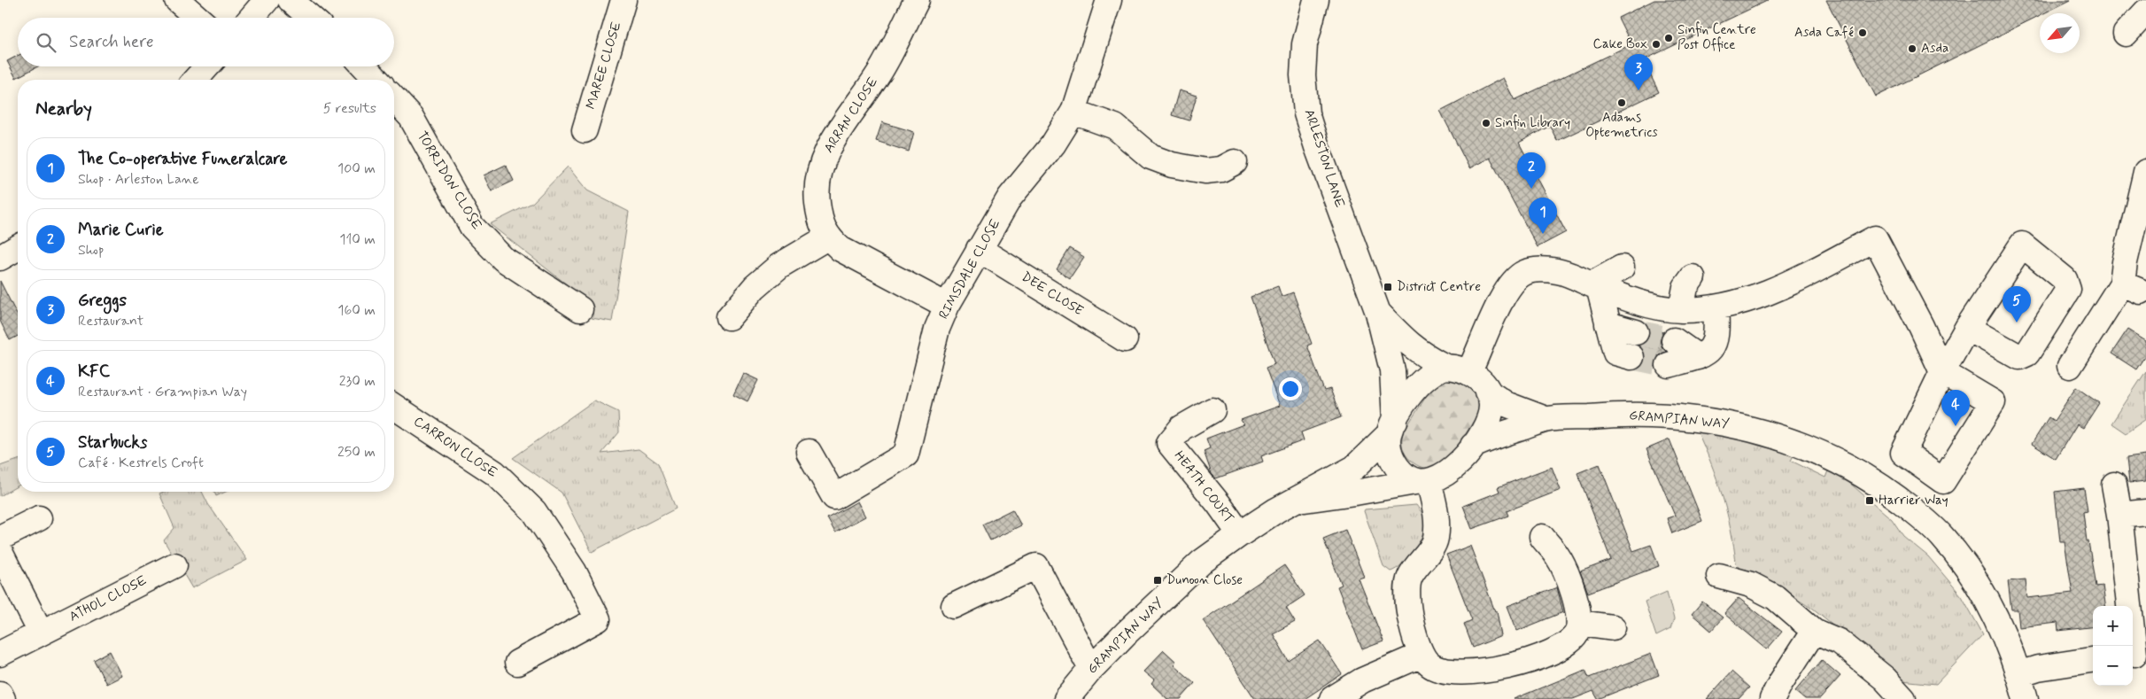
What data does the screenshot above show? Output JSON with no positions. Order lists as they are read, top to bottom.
{
  "streets": {
    "street": [
      "MAREE CLOSE",
      "ARRAN CLOSE",
      "ARLESTON LANE",
      "TORRIDON CLOSE",
      "RIMSDALE CLOSE",
      "DEE CLOSE",
      "GRAMPIAN WAY",
      "CARRON CLOSE",
      "HEATH COURT",
      "ATHOL CLOSE"
    ]
  },
  "crossings": [
    ["ARLESTON LANE", "GRAMPIAN WAY"],
    ["RIMSDALE CLOSE", "DEE CLOSE"],
    ["GRAMPIAN WAY", "HEATH COURT"]
  ],
  "places": {
    "other": [
      "Asda Café",
      "Sinfin Centre Post Office",
      "Cake Box",
      "Asda",
      "Adams Optemetrics",
      "Sinfin Library"
    ],
    "transit": ["District Centre", "Harrier Way", "Dunoon Close"]
  },
  "north": "bottom left",
  "page": {
    "search": "Search here",
    "pins": [
      "3",
      "2",
      "1",
      "5",
      "4"
    ],
    "heading": ["Nearby", "5 results"],
    "list": [
      {
        "mark": "1",
        "name": "The Co-operative Funeralcare",
        "note": "Shop · Arleston Lane",
        "value": "100 m"
      },
      {
        "mark": "2",
        "name": "Marie Curie",
        "note": "Shop",
        "value": "110 m"
      },
      {
        "mark": "3",
        "name": "Greggs",
        "note": "Restaurant",
        "value": "160 m"
      },
      {
        "mark": "4",
        "name": "KFC",
        "note": "Restaurant · Grampian Way",
        "value": "230 m"
      },
      {
        "mark": "5",
        "name": "Starbucks",
        "note": "Café · Kestrels Croft",
        "value": "250 m"
      }
    ],
    "map_buttons": ["+", "−"]
  }
}
